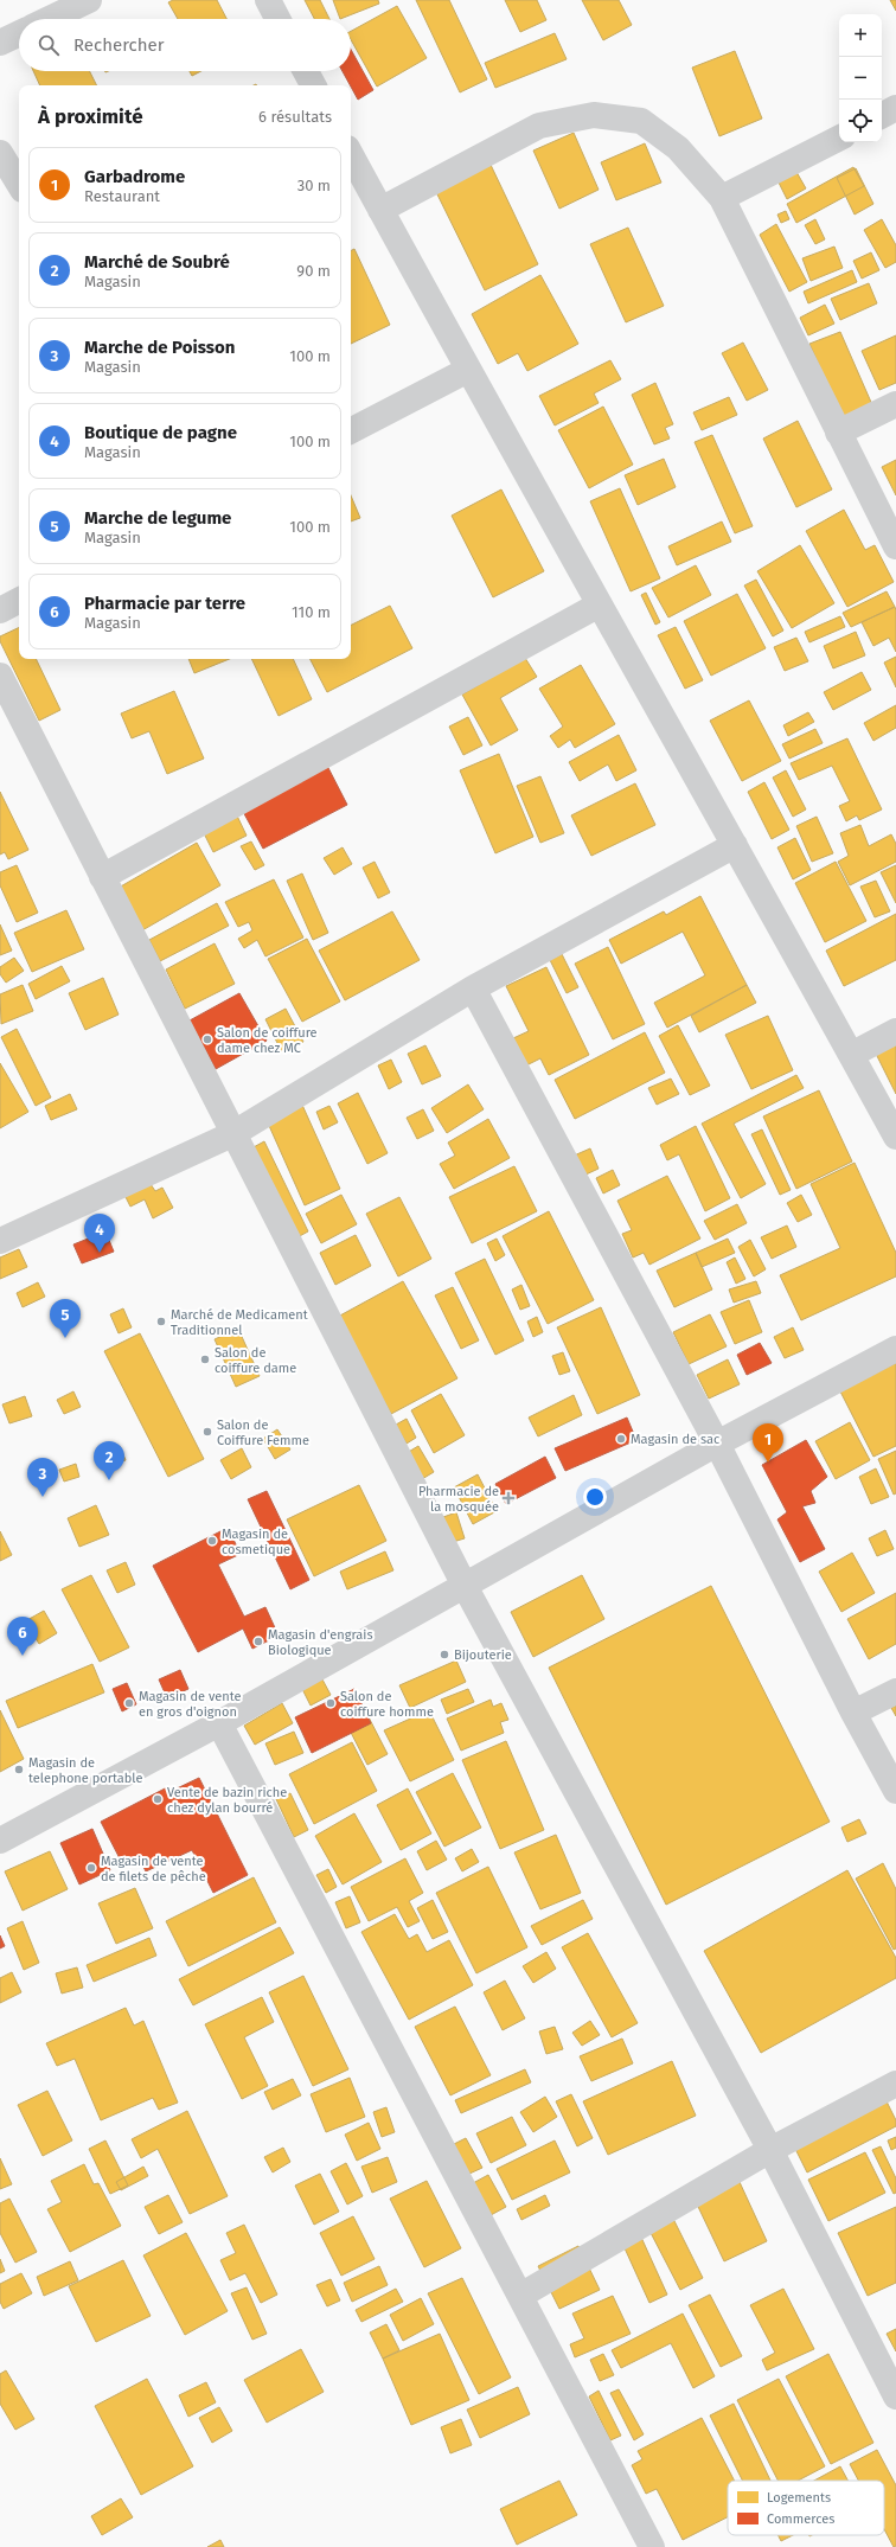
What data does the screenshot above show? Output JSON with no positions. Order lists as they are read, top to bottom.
{
  "places": {
    "other": [
      "Salon de coiffure dame chez MC",
      "Marché de Medicament Traditionnel",
      "Salon de coiffure dame",
      "Salon de Coiffure Femme",
      "Magasin de sac",
      "Magasin de cosmetique",
      "Magasin d'engrais Biologique",
      "Bijouterie",
      "Magasin de vente en gros d'oignon",
      "Salon de coiffure homme",
      "Magasin de telephone portable",
      "Vente de bazin riche chez dylan bourré",
      "Magasin de vente de filets de pêche"
    ],
    "health": ["Pharmacie de la mosquée"]
  },
  "legend": ["Logements", "Commerces"],
  "page": {
    "map_buttons": ["+", "−"],
    "search": "Rechercher",
    "heading": ["À proximité", "6 résultats"],
    "list": [
      {
        "mark": "1",
        "name": "Garbadrome",
        "note": "Restaurant",
        "value": "30 m"
      },
      {
        "mark": "2",
        "name": "Marché de Soubré",
        "note": "Magasin",
        "value": "90 m"
      },
      {
        "mark": "3",
        "name": "Marche de Poisson",
        "note": "Magasin",
        "value": "100 m"
      },
      {
        "mark": "4",
        "name": "Boutique de pagne",
        "note": "Magasin",
        "value": "100 m"
      },
      {
        "mark": "5",
        "name": "Marche de legume",
        "note": "Magasin",
        "value": "100 m"
      },
      {
        "mark": "6",
        "name": "Pharmacie par terre",
        "note": "Magasin",
        "value": "110 m"
      }
    ],
    "pins": [
      "4",
      "5",
      "1",
      "2",
      "3",
      "6"
    ]
  }
}
